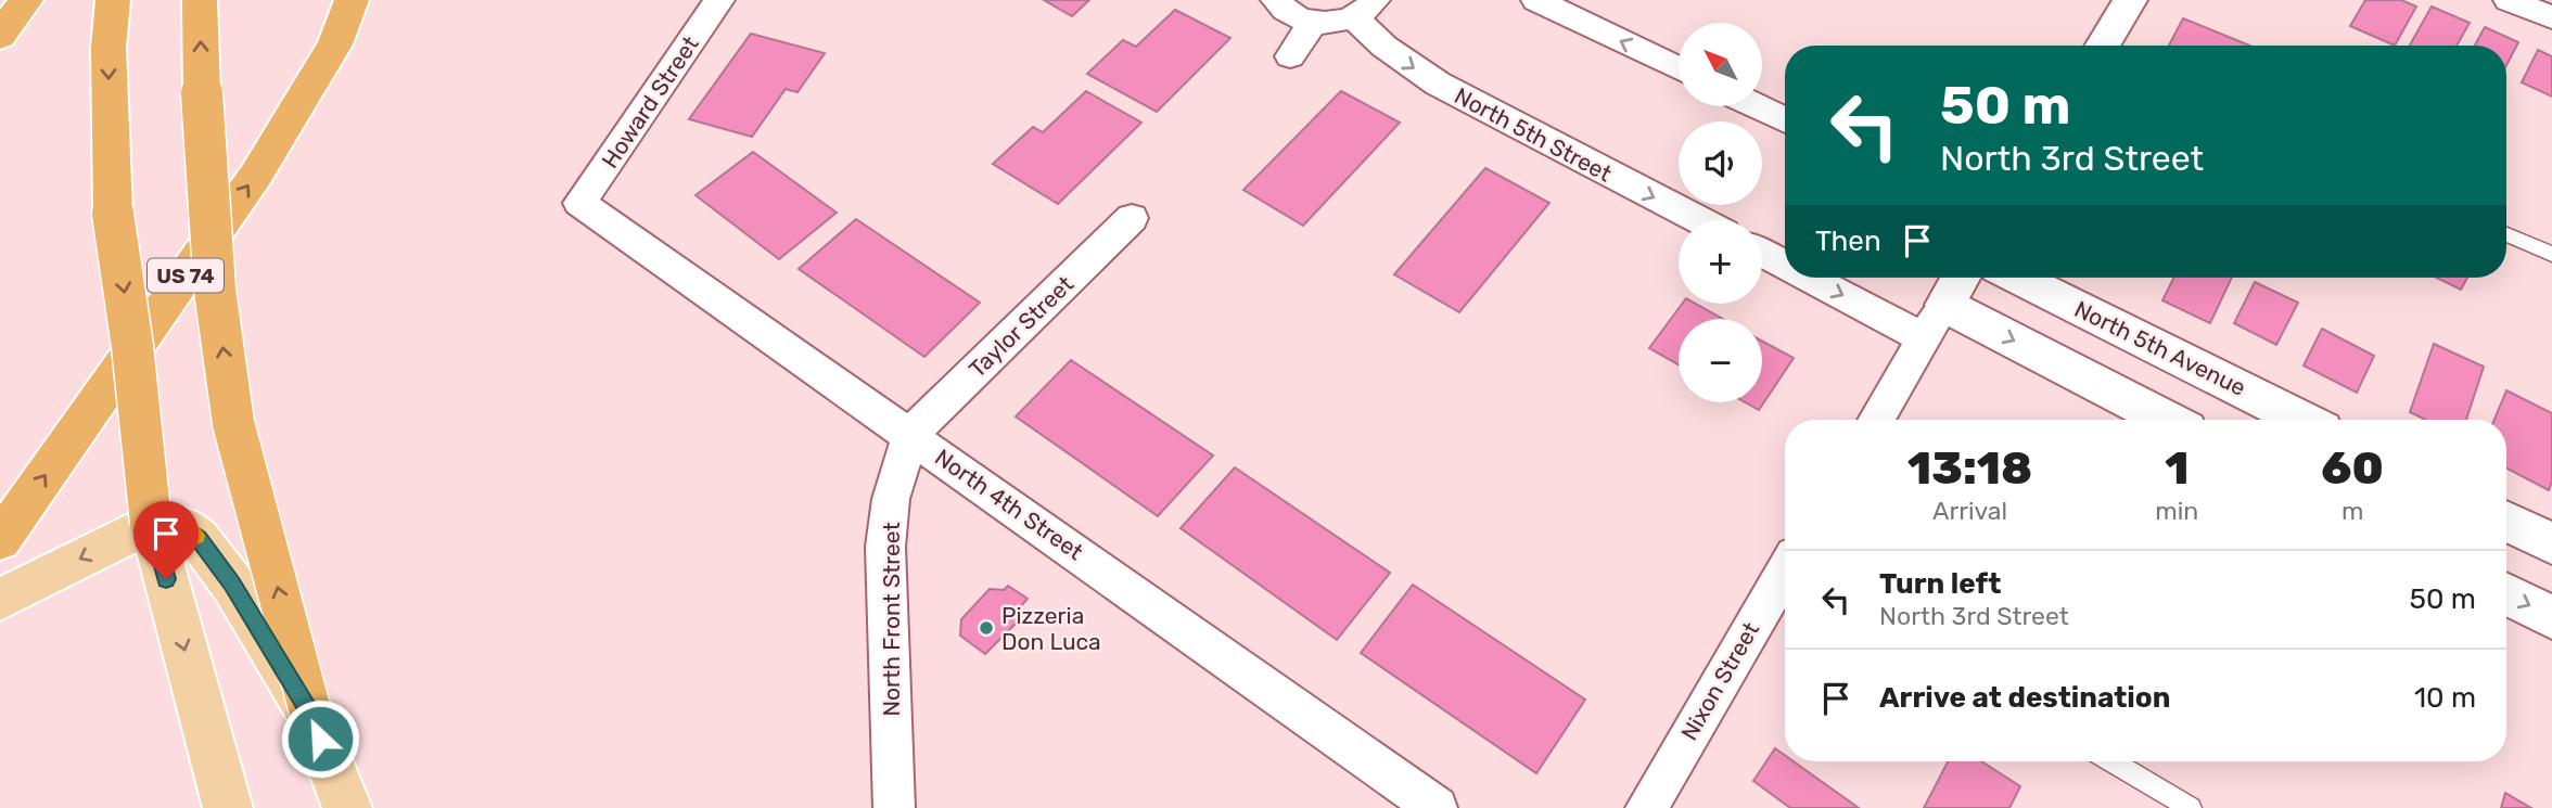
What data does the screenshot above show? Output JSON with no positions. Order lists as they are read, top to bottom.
{
  "streets": {
    "highway": ["US 74"],
    "street": [
      "Howard Street",
      "North 5th Street",
      "Taylor Street",
      "North 5th Avenue",
      "North 4th Street",
      "North Front Street",
      "Nixon Street"
    ]
  },
  "crossings": [
    ["Howard Street", "North 4th Street"],
    ["Taylor Street", "North 4th Street"],
    ["Taylor Street", "North Front Street"],
    ["North 4th Street", "North Front Street"]
  ],
  "places": ["Pizzeria Don Luca"],
  "north": "top left",
  "page": {
    "map_buttons": ["+", "−"],
    "turn": ["50 m", "North 3rd Street"],
    "then": "Then",
    "eta": [
      "13:18",
      "Arrival",
      "1",
      "min",
      "60",
      "m"
    ],
    "list": [
      {
        "name": "Turn left",
        "note": "North 3rd Street",
        "value": "50 m"
      },
      {
        "name": "Arrive at destination",
        "value": "10 m"
      }
    ]
  }
}
